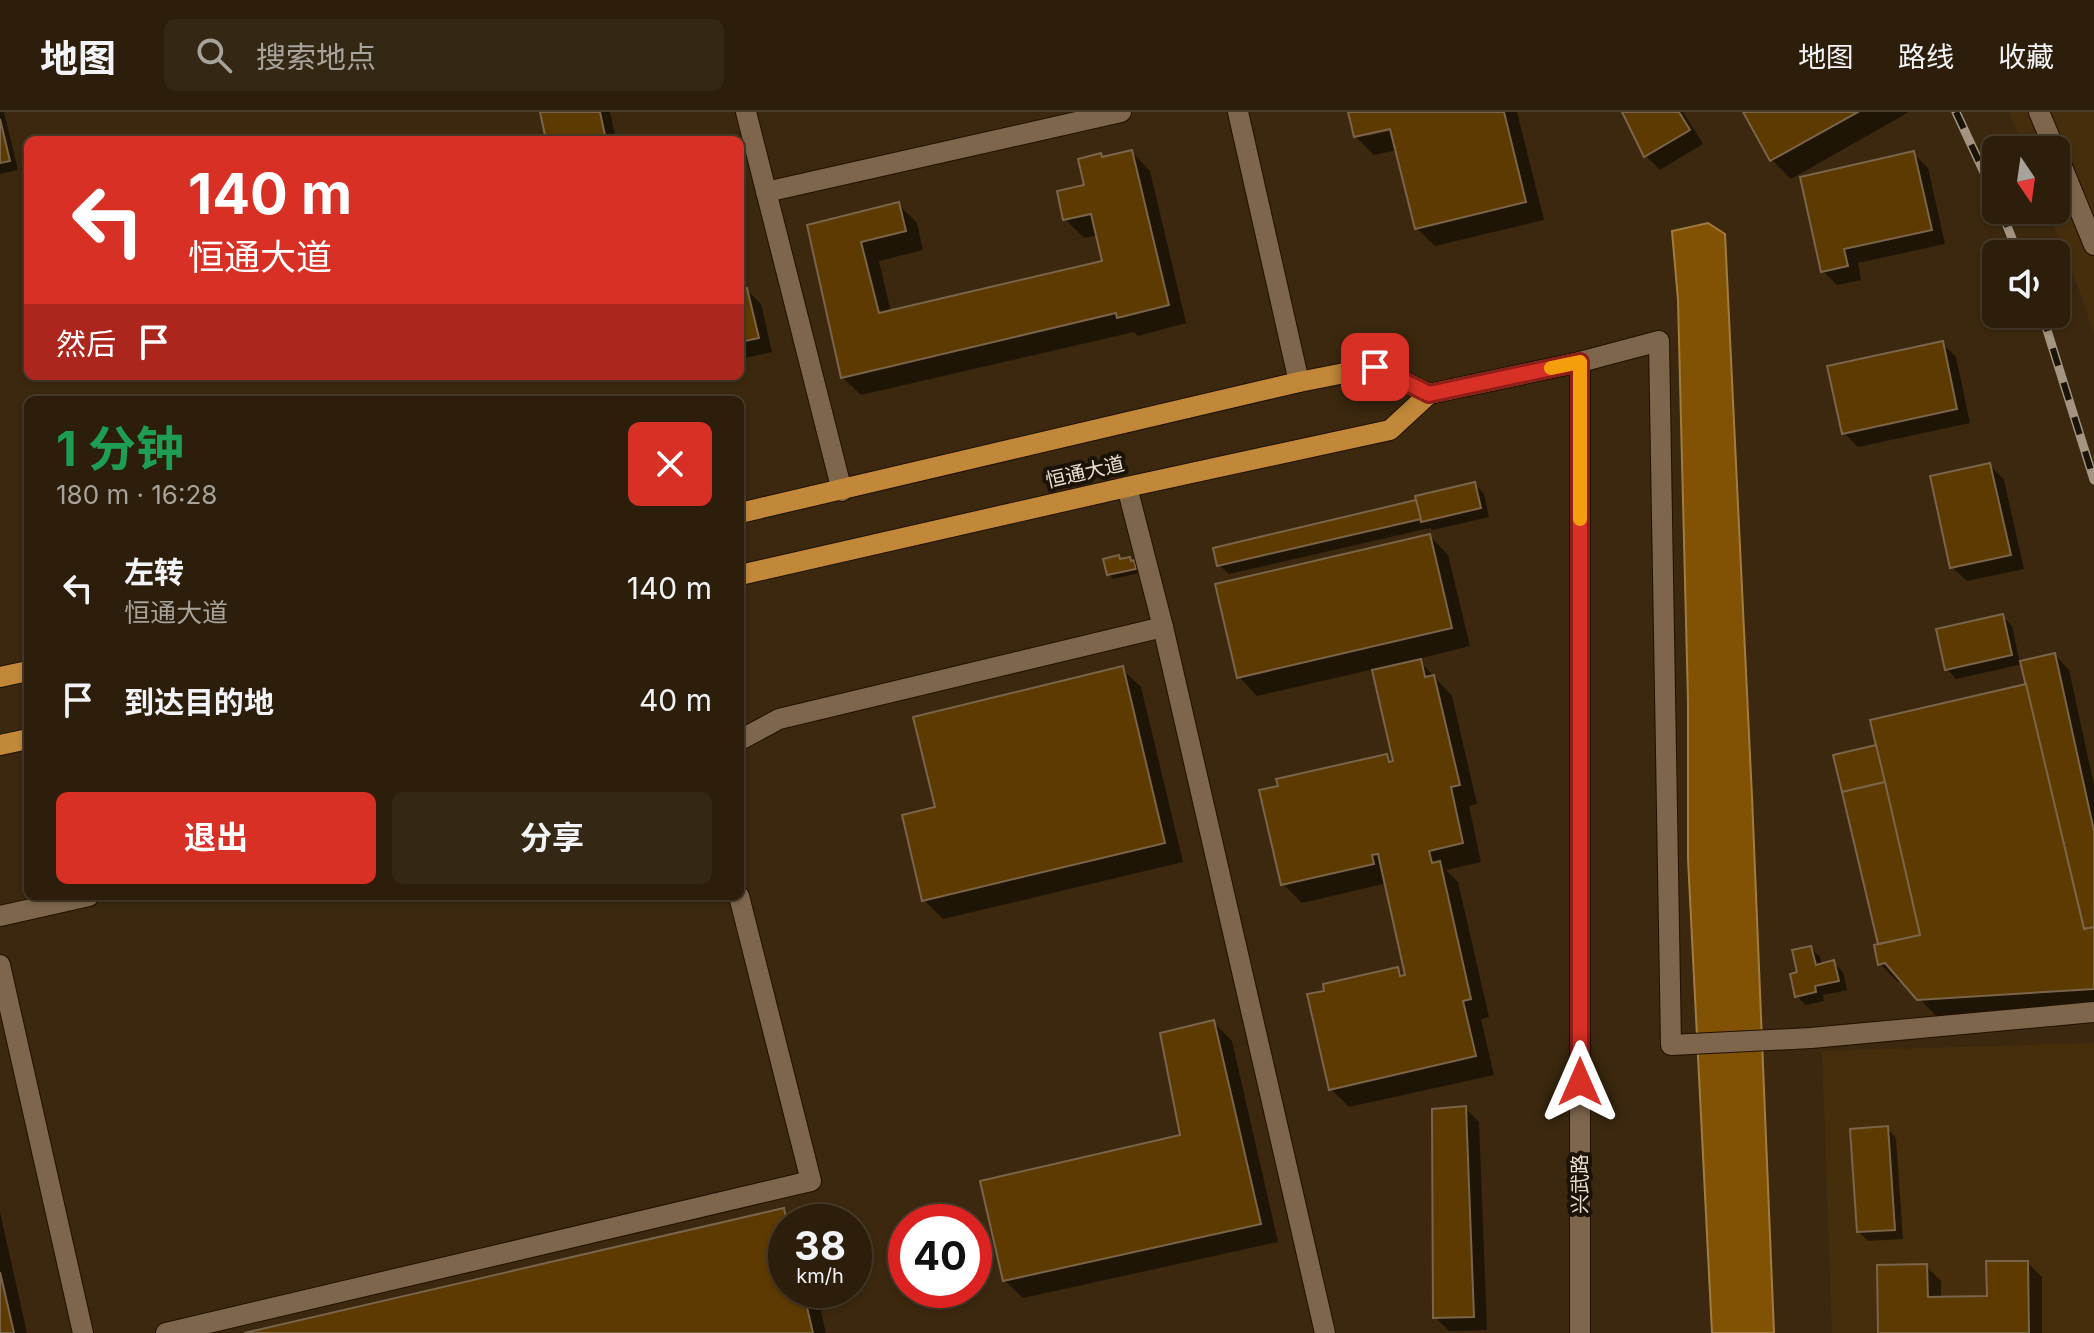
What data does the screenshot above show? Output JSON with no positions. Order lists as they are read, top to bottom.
{
  "streets": {
    "main road": ["恒通大道"],
    "street": ["兴武路"]
  },
  "north": "bottom",
  "page": {
    "header": "地图",
    "search": "搜索地点",
    "nav": ["地图", "路线", "收藏"],
    "turn": ["140 m", "恒通大道"],
    "then": "然后",
    "heading": ["1 分钟", "180 m · 16:28"],
    "list": [
      {
        "name": "左转",
        "note": "恒通大道",
        "value": "140 m"
      },
      {
        "name": "到达目的地",
        "value": "40 m"
      }
    ],
    "buttons": ["退出", "分享"],
    "speed": "38 km/h",
    "limit": "40"
  }
}
